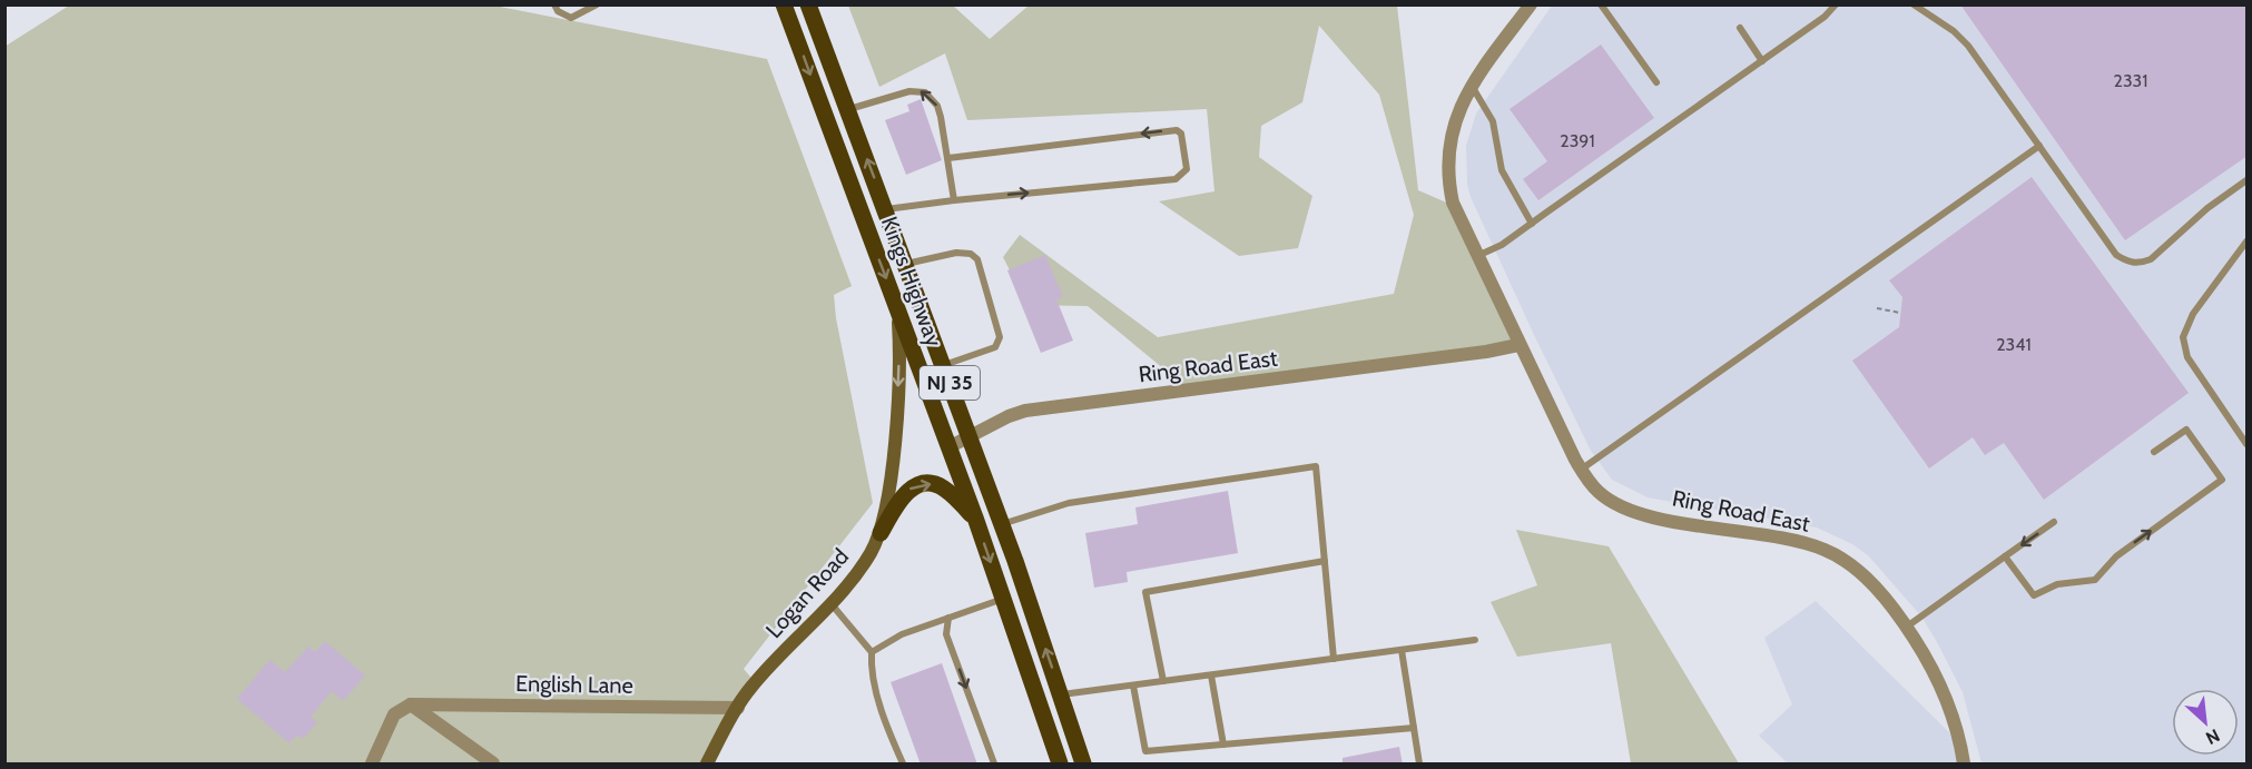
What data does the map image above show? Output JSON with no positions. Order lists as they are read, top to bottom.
{
  "streets": {
    "main road": ["Kings Highway", "NJ 35"],
    "street": ["Ring Road East", "Logan Road", "English Lane"]
  },
  "crossings": [
    ["Kings Highway", "Ring Road East"],
    ["Kings Highway", "Logan Road"],
    ["Logan Road", "English Lane"]
  ],
  "one_way": ["Logan Road"],
  "house_numbers": ["2331", "2391", "2341"],
  "north": "bottom right"
}
